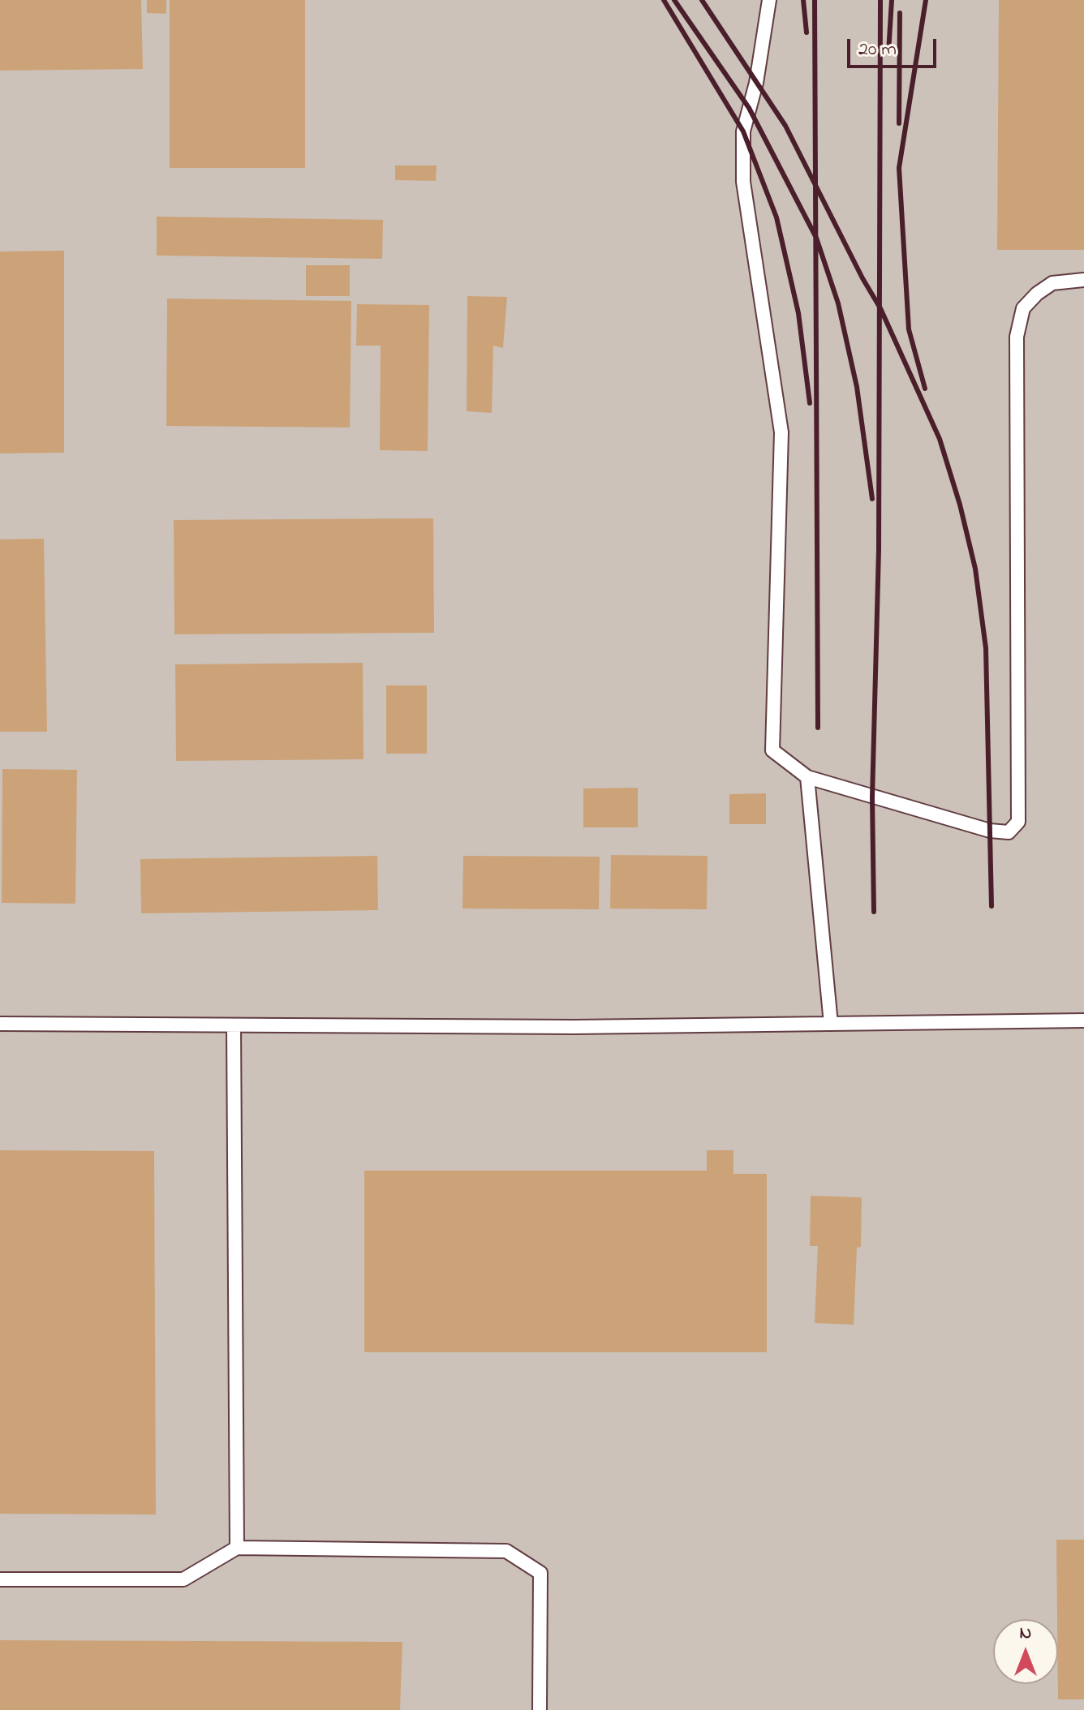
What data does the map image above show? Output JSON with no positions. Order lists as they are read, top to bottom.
{
  "scale_bar": "20 m",
  "north": "top"
}
